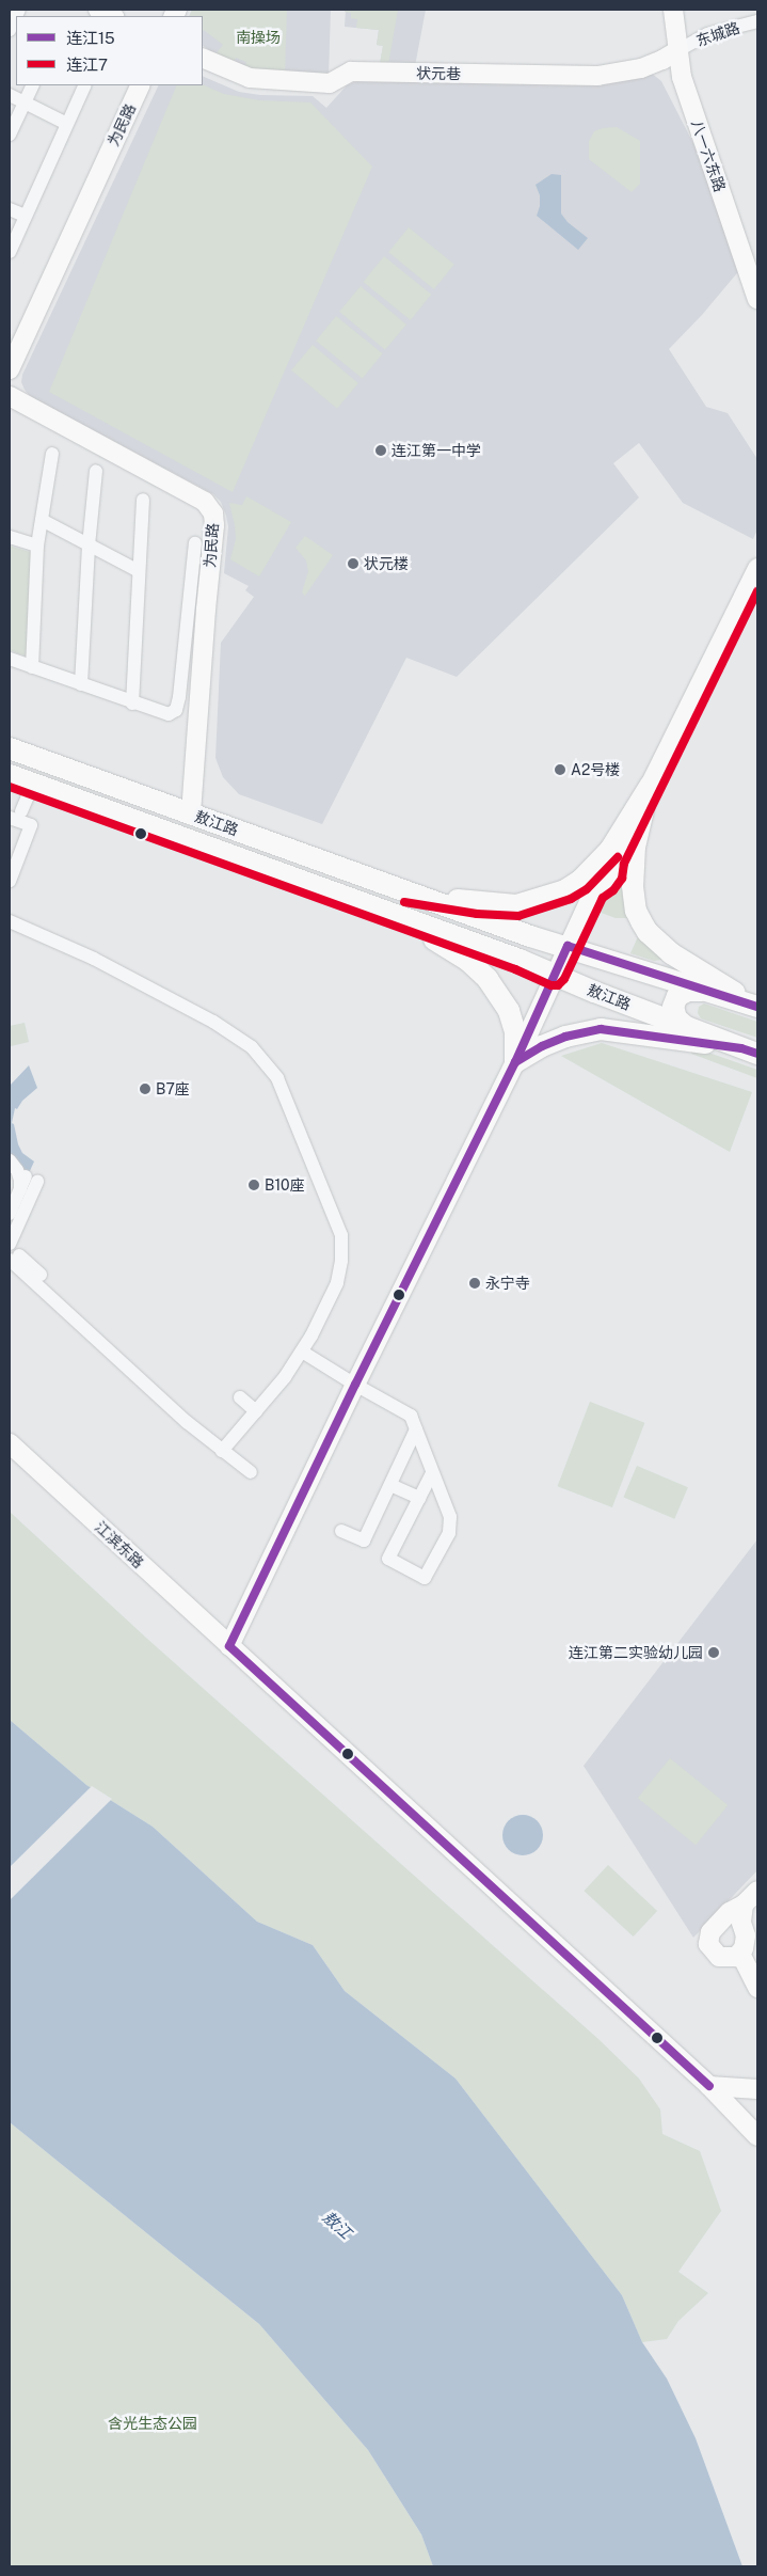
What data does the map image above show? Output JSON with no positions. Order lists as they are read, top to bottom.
{
  "streets": {
    "main road": [
      "状元巷",
      "为民路",
      "八一六东路",
      "敖江路",
      "江滨东路"
    ],
    "street": ["东城路"]
  },
  "crossings": [
    ["东城路", "状元巷"],
    ["东城路", "八一六东路"],
    ["状元巷", "八一六东路"],
    ["为民路", "敖江路"]
  ],
  "water": ["敖江"],
  "parks": ["南操场", "含光生态公园"],
  "places": [
    "连江第一中学",
    "状元楼",
    "A2号楼",
    "B7座",
    "B10座",
    "永宁寺",
    "连江第二实验幼儿园"
  ],
  "lines": ["transit line 连江7", "transit line 连江15"],
  "legend": ["连江15", "连江7"]
}
